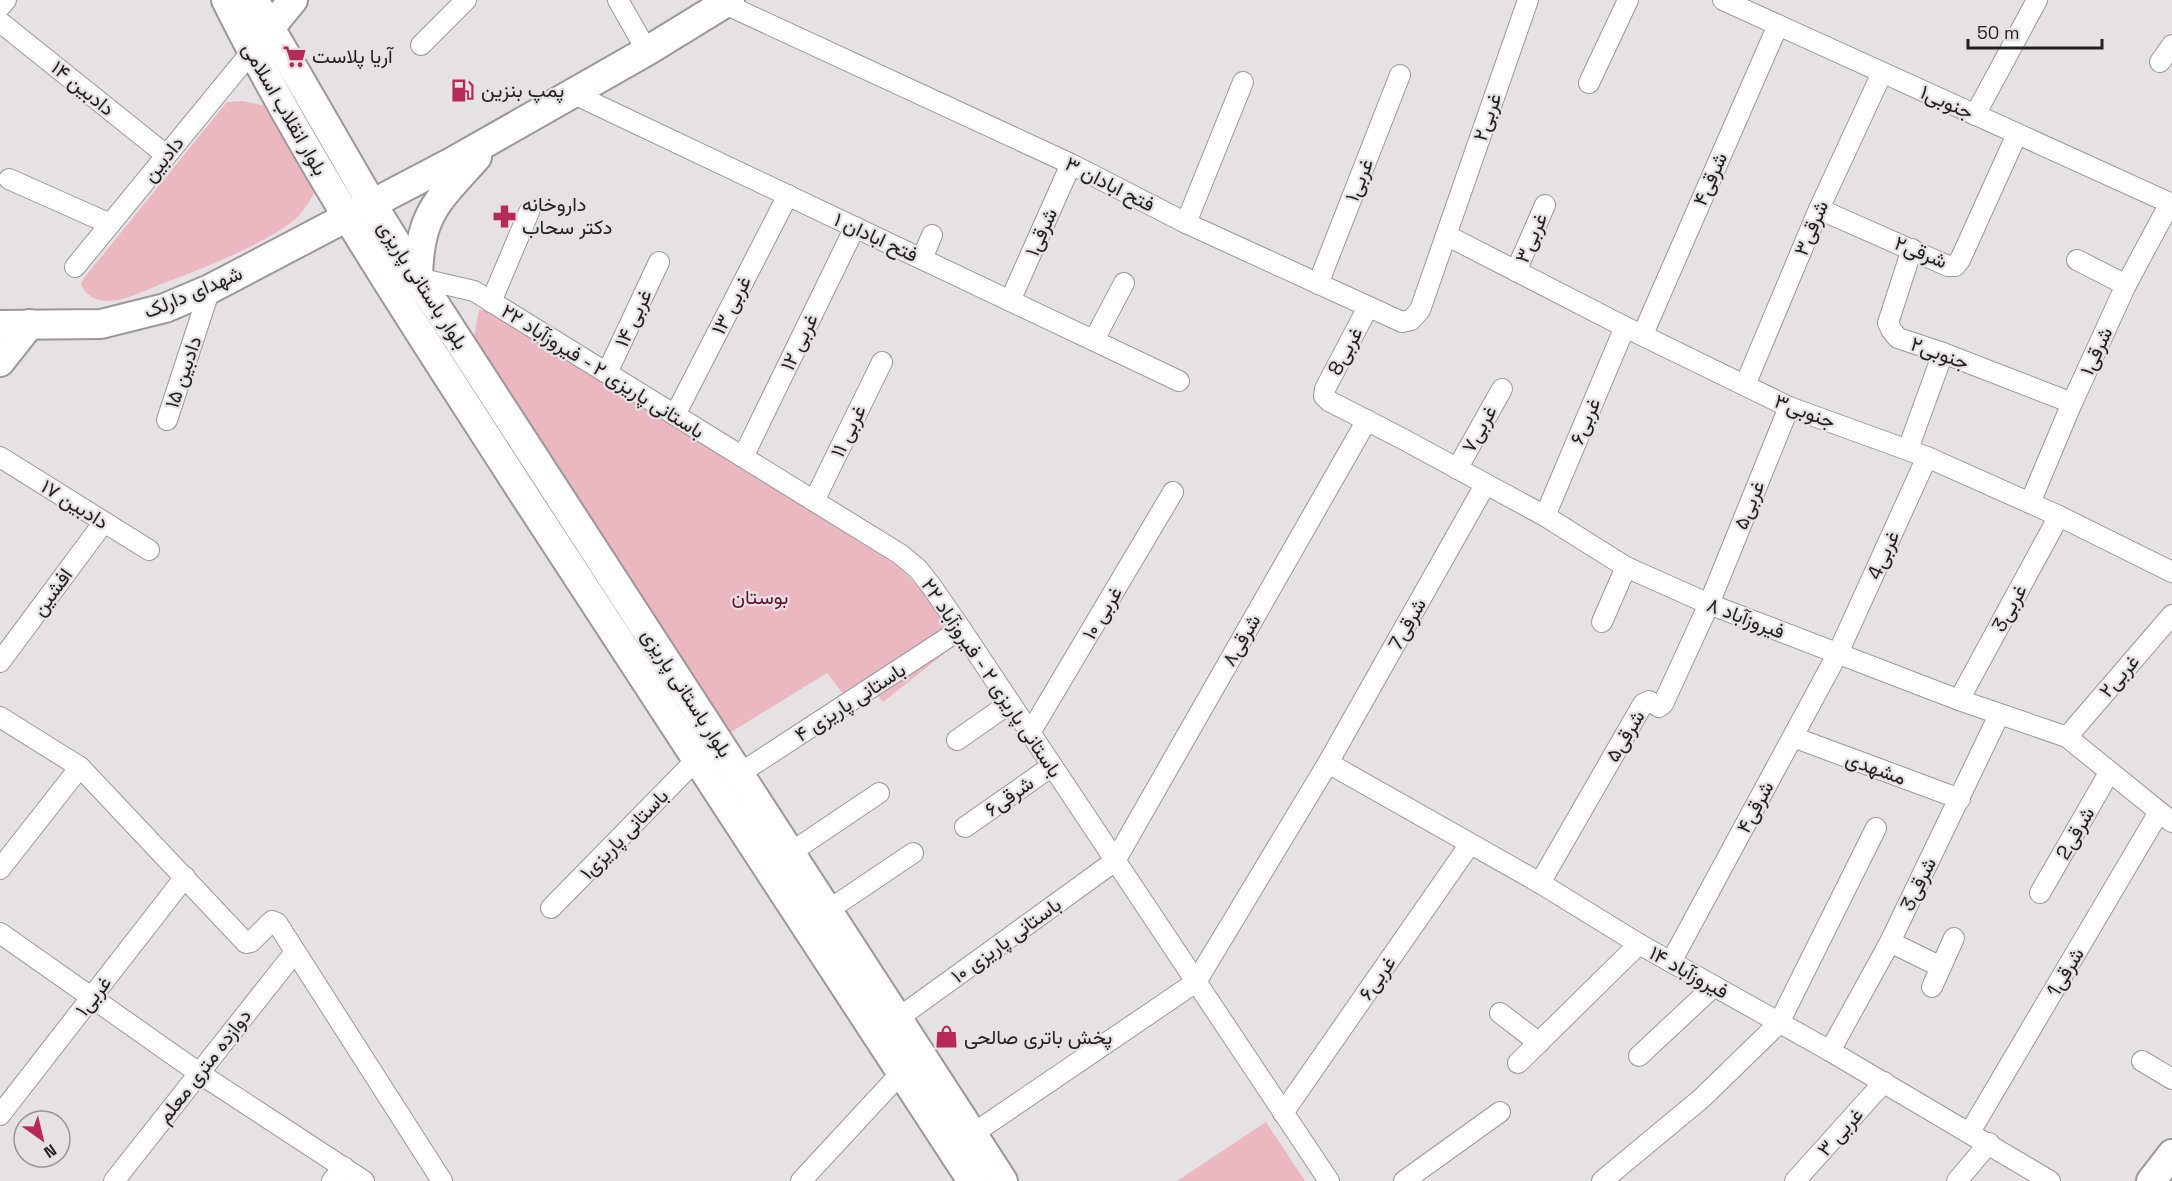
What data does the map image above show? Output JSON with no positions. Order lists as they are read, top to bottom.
{
  "streets": {
    "main road": ["بلوار انقلاب اسلامی", "بلوار باستانی پاریزی", "شهدای دارلک"],
    "street": [
      "دادبین ۱۴",
      "جنوبی۱",
      "غربی۲",
      "دادبین",
      "شرقی۴",
      "غربی۱",
      "فتح ابادان ۳",
      "شرقی۳",
      "شرقی۱",
      "فتح ابادان ۱",
      "غربی۳",
      "شرقی۲",
      "غربی ۱۳",
      "غربی ۱۴",
      "غربی ۱۲",
      "غربی8",
      "جنوبی۲",
      "باستانی پاریزی ۲ - فیروزآباد ۲۲",
      "دادبین ۱۵",
      "جنوبی۳",
      "غربی۶",
      "غربی۷",
      "غربی ۱۱",
      "دادبین ۱۷",
      "غربی۵",
      "غربی4",
      "افشین",
      "غربی3",
      "غربی ۱۰",
      "فیروزآباد ۸",
      "شرقی7",
      "شرقی۸",
      "باستانی پاریزی ۴",
      "شرقی۵",
      "مشهدی",
      "شرقی۶",
      "شرقی2",
      "باستانی پاریزی۱",
      "شرقی3",
      "باستانی پاریزی ۱۰",
      "فیروزآباد ۱۴",
      "شرقی1",
      "دوازده متری معلم",
      "غربی ۳"
    ]
  },
  "crossings": [
    ["دادبین ۱۴", "دادبین"],
    ["جنوبی۱", "شرقی۴"],
    ["جنوبی۱", "شرقی۳"],
    ["جنوبی۱", "شرقی۱"],
    ["جنوبی۱", "شرقی۲"],
    ["بلوار انقلاب اسلامی", "دادبین"],
    ["بلوار انقلاب اسلامی", "بلوار باستانی پاریزی"],
    ["بلوار انقلاب اسلامی", "شهدای دارلک"],
    ["غربی۲", "فتح ابادان ۳"],
    ["غربی۲", "جنوبی۳"],
    ["غربی۲", "فیروزآباد ۸"],
    ["شرقی۴", "جنوبی۳"],
    ["شرقی۴", "غربی۶"],
    ["شرقی۴", "غربی4"],
    ["شرقی۴", "فیروزآباد ۸"],
    ["شرقی۴", "مشهدی"],
    ["شرقی۴", "فیروزآباد ۱۴"],
    ["غربی۱", "فتح ابادان ۳"],
    ["فتح ابادان ۳", "شرقی۱"],
    ["فتح ابادان ۳", "شهدای دارلک"],
    ["فتح ابادان ۳", "غربی8"],
    ["فتح ابادان ۳", "جنوبی۳"],
    ["شرقی۳", "شرقی۲"],
    ["شرقی۳", "جنوبی۳"],
    ["شرقی۱", "فتح ابادان ۱"],
    ["شرقی۱", "جنوبی۲"],
    ["شرقی۱", "جنوبی۳"],
    ["فتح ابادان ۱", "شهدای دارلک"],
    ["فتح ابادان ۱", "غربی ۱۳"],
    ["فتح ابادان ۱", "غربی ۱۲"],
    ["غربی۳", "جنوبی۳"],
    ["شرقی۲", "جنوبی۲"],
    ["بلوار باستانی پاریزی", "شهدای دارلک"],
    ["بلوار باستانی پاریزی", "باستانی پاریزی ۲ - فیروزآباد ۲۲"],
    ["بلوار باستانی پاریزی", "باستانی پاریزی ۴"],
    ["بلوار باستانی پاریزی", "باستانی پاریزی۱"],
    ["بلوار باستانی پاریزی", "باستانی پاریزی ۱۰"],
    ["شهدای دارلک", "دادبین ۱۵"],
    ["غربی ۱۳", "باستانی پاریزی ۲ - فیروزآباد ۲۲"],
    ["غربی ۱۴", "باستانی پاریزی ۲ - فیروزآباد ۲۲"],
    ["غربی ۱۲", "باستانی پاریزی ۲ - فیروزآباد ۲۲"],
    ["غربی8", "فیروزآباد ۸"],
    ["باستانی پاریزی ۲ - فیروزآباد ۲۲", "غربی۶"],
    ["باستانی پاریزی ۲ - فیروزآباد ۲۲", "غربی ۱۱"],
    ["باستانی پاریزی ۲ - فیروزآباد ۲۲", "غربی ۱۰"],
    ["باستانی پاریزی ۲ - فیروزآباد ۲۲", "شرقی7"],
    ["باستانی پاریزی ۲ - فیروزآباد ۲۲", "شرقی۸"],
    ["باستانی پاریزی ۲ - فیروزآباد ۲۲", "باستانی پاریزی ۴"],
    ["باستانی پاریزی ۲ - فیروزآباد ۲۲", "شرقی۶"],
    ["باستانی پاریزی ۲ - فیروزآباد ۲۲", "باستانی پاریزی ۱۰"],
    ["جنوبی۳", "غربی۶"],
    ["جنوبی۳", "غربی۵"],
    ["جنوبی۳", "غربی4"],
    ["جنوبی۳", "غربی3"],
    ["غربی۶", "فیروزآباد ۸"],
    ["غربی۶", "فیروزآباد ۱۴"],
    ["غربی۷", "فیروزآباد ۸"],
    ["دادبین ۱۷", "افشین"],
    ["غربی۵", "فیروزآباد ۸"],
    ["غربی۵", "شرقی۵"],
    ["غربی4", "فیروزآباد ۸"],
    ["غربی3", "فیروزآباد ۸"],
    ["فیروزآباد ۸", "شرقی7"],
    ["فیروزآباد ۸", "شرقی۸"],
    ["فیروزآباد ۸", "شرقی۵"],
    ["فیروزآباد ۸", "شرقی2"],
    ["فیروزآباد ۸", "شرقی3"],
    ["فیروزآباد ۸", "شرقی1"],
    ["شرقی7", "فیروزآباد ۱۴"],
    ["شرقی۸", "باستانی پاریزی ۱۰"],
    ["شرقی۵", "فیروزآباد ۱۴"],
    ["مشهدی", "شرقی3"],
    ["شرقی3", "فیروزآباد ۱۴"],
    ["فیروزآباد ۱۴", "شرقی1"],
    ["فیروزآباد ۱۴", "غربی ۳"]
  ],
  "parks": ["بوستان"],
  "places": {
    "supermarket": ["آریا پلاست"],
    "fuel station": ["پمپ بنزین"],
    "pharmacy": ["داروخانه دکتر سحاب"],
    "shop": ["پخش باتری صالحی"]
  },
  "scale_bar": "50 m",
  "north": "bottom right"
}
